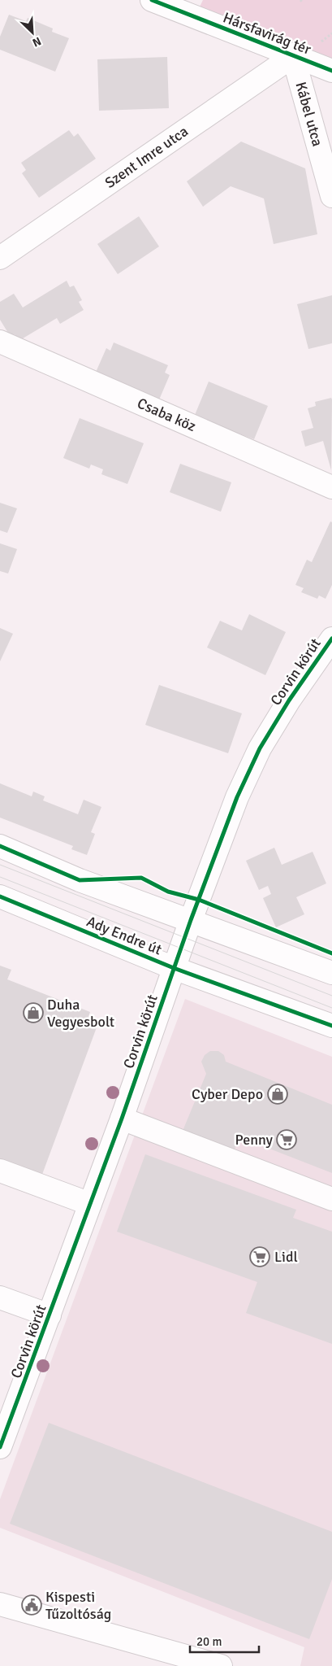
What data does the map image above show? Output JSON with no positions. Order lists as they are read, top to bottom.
{
  "streets": {
    "street": [
      "Hársfavirág tér",
      "Kábel utca",
      "Szent Imre utca",
      "Csaba köz",
      "Corvin körút",
      "Ady Endre út"
    ]
  },
  "crossings": [
    ["Hársfavirág tér", "Kábel utca"],
    ["Hársfavirág tér", "Szent Imre utca"],
    ["Kábel utca", "Szent Imre utca"],
    ["Corvin körút", "Ady Endre út"]
  ],
  "places": {
    "shop": ["Duha Vegyesbolt", "Cyber Depo"],
    "supermarket": ["Penny", "Lidl"],
    "public building": ["Kispesti Tűzoltóság"]
  },
  "scale_bar": "20 m",
  "north": "bottom right"
}
